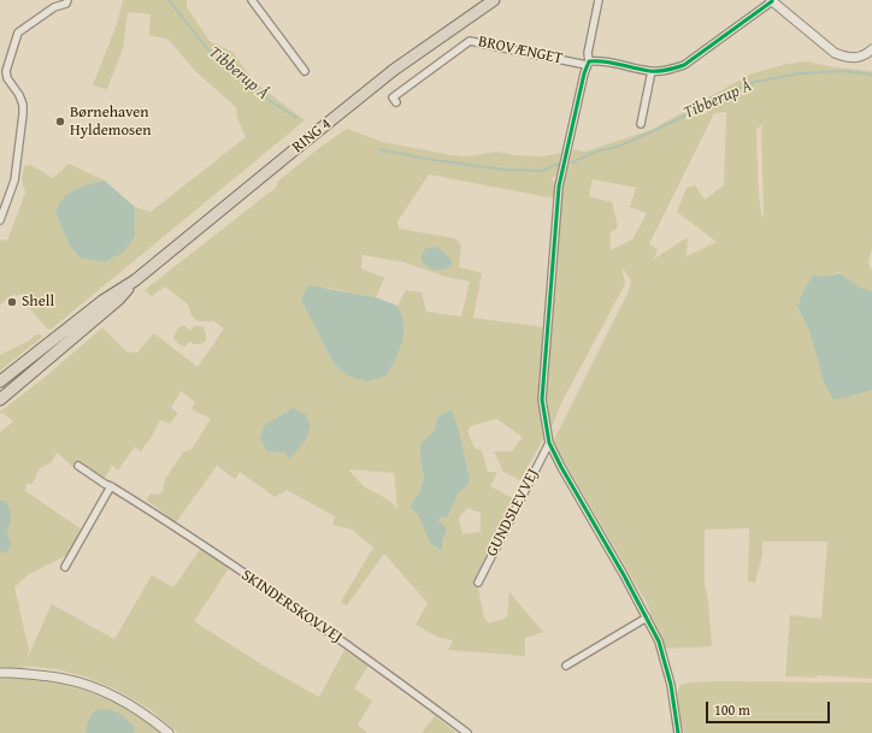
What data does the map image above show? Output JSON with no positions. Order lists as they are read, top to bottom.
{
  "streets": {
    "main road": ["RING 4"],
    "street": ["BROVÆNGET", "GUNDSLEVVEJ", "SKINDERSKOVVEJ"]
  },
  "water": ["Tibberup Å"],
  "places": ["Børnehaven Hyldemosen", "Shell"],
  "scale_bar": "100 m"
}
